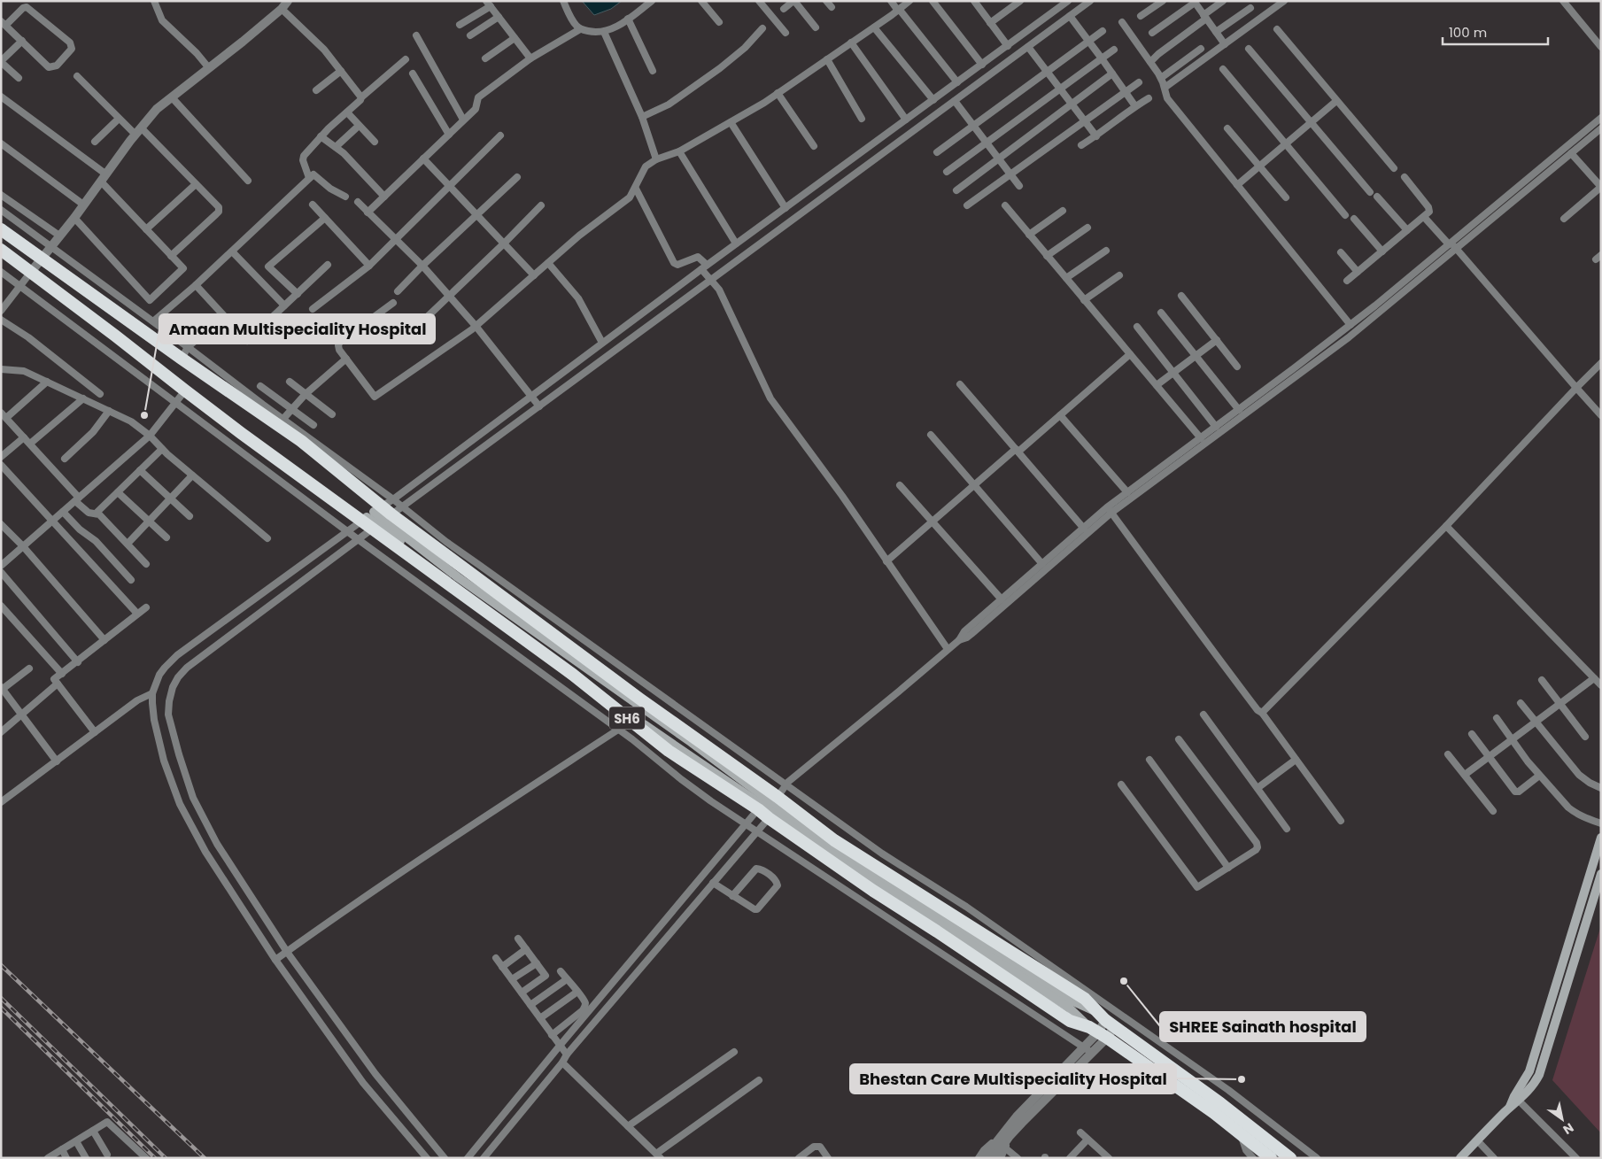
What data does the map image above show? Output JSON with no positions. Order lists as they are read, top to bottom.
{
  "streets": {
    "highway": ["SH6"]
  },
  "places": ["Amaan Multispeciality Hospital", "SHREE Sainath hospital", "Bhestan Care Multispeciality Hospital"],
  "scale_bar": "100 m",
  "north": "bottom right"
}
